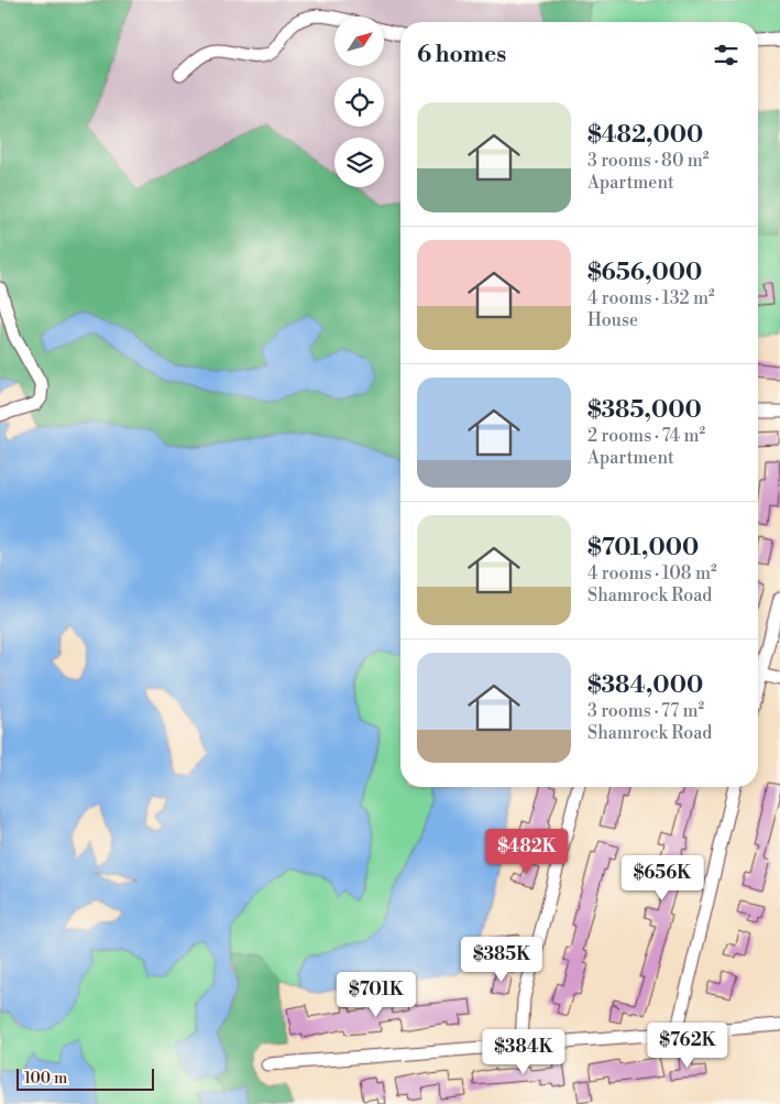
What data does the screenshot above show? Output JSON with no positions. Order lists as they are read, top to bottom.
{
  "scale_bar": "100 m",
  "north": "top right",
  "page": {
    "heading": "6 homes",
    "list": [
      {
        "name": "$482,000",
        "note": "3 rooms · 80 m² · Apartment"
      },
      {
        "name": "$656,000",
        "note": "4 rooms · 132 m² · House"
      },
      {
        "name": "$385,000",
        "note": "2 rooms · 74 m² · Apartment"
      },
      {
        "name": "$701,000",
        "note": "4 rooms · 108 m² · Shamrock Road"
      },
      {
        "name": "$384,000",
        "note": "3 rooms · 77 m² · Shamrock Road"
      }
    ],
    "price": [
      "$482K",
      "$656K",
      "$385K",
      "$701K",
      "$762K",
      "$384K"
    ],
    "scale": "100 m"
  }
}
